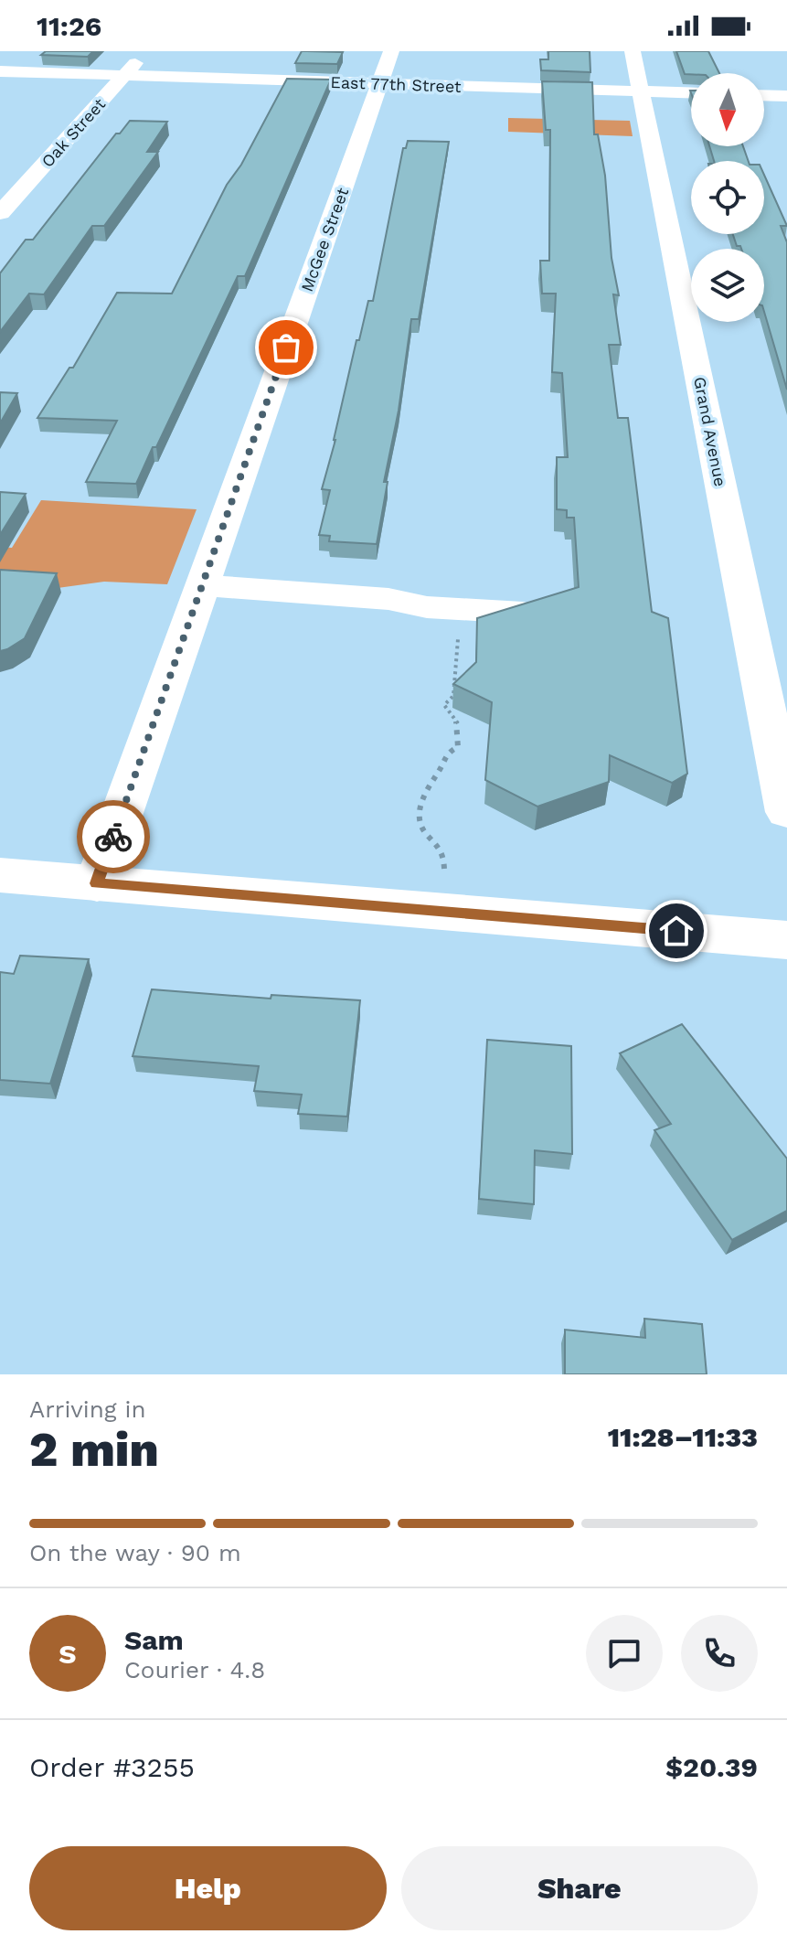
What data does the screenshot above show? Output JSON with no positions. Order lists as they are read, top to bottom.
{
  "streets": {
    "street": [
      "East 77th Street",
      "Oak Street",
      "McGee Street",
      "Grand Avenue"
    ]
  },
  "crossings": [
    ["East 77th Street", "Oak Street"],
    ["East 77th Street", "McGee Street"],
    ["East 77th Street", "Grand Avenue"]
  ],
  "north": "bottom",
  "page": {
    "status": "11:26",
    "heading": ["2 min", "Arriving in", "11:28–11:33"],
    "panel": [
      "Sam",
      "Courier · 4.8",
      "Order #3255",
      "$20.39"
    ],
    "bar": "On the way · 90 m",
    "round": "S",
    "buttons": ["Help", "Share"]
  }
}
